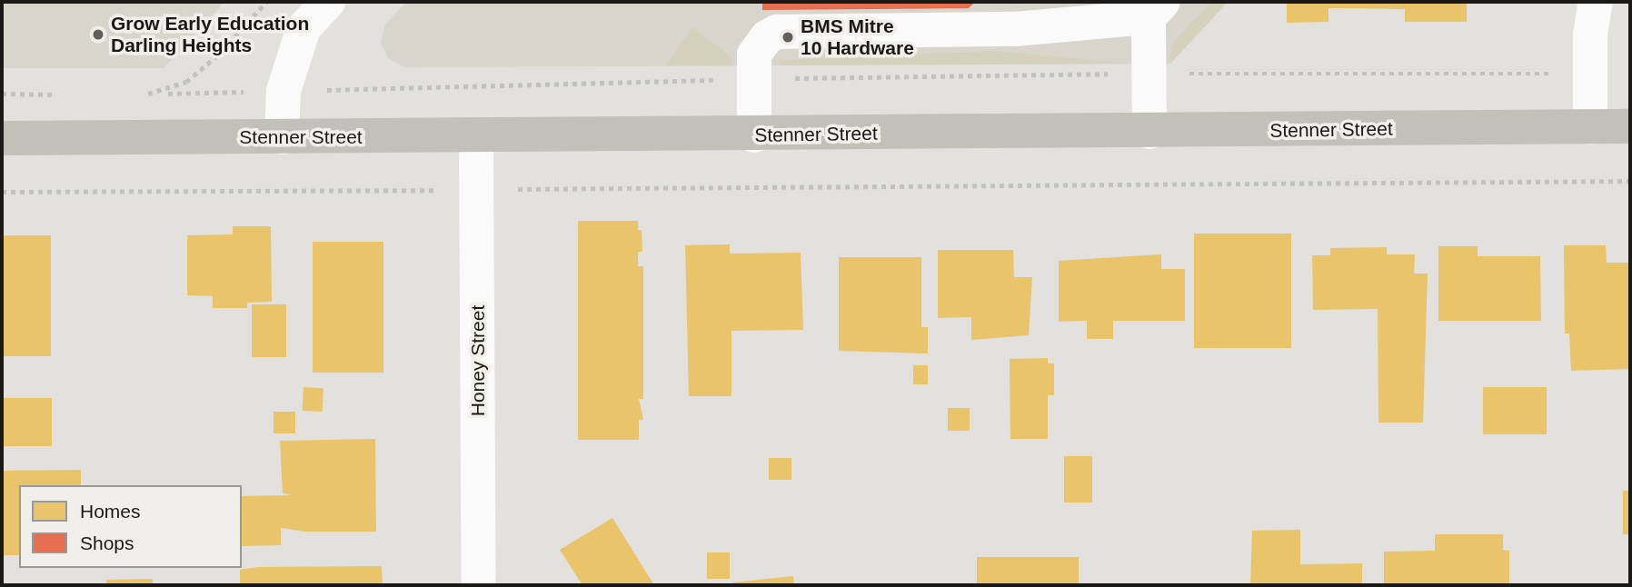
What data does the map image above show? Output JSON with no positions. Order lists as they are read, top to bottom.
{
  "streets": {
    "main road": ["Stenner Street"],
    "street": ["Honey Street"]
  },
  "crossings": [
    ["Stenner Street", "Honey Street"]
  ],
  "places": ["Grow Early Education Darling Heights", "BMS Mitre 10 Hardware"],
  "legend": ["Homes", "Shops"]
}
